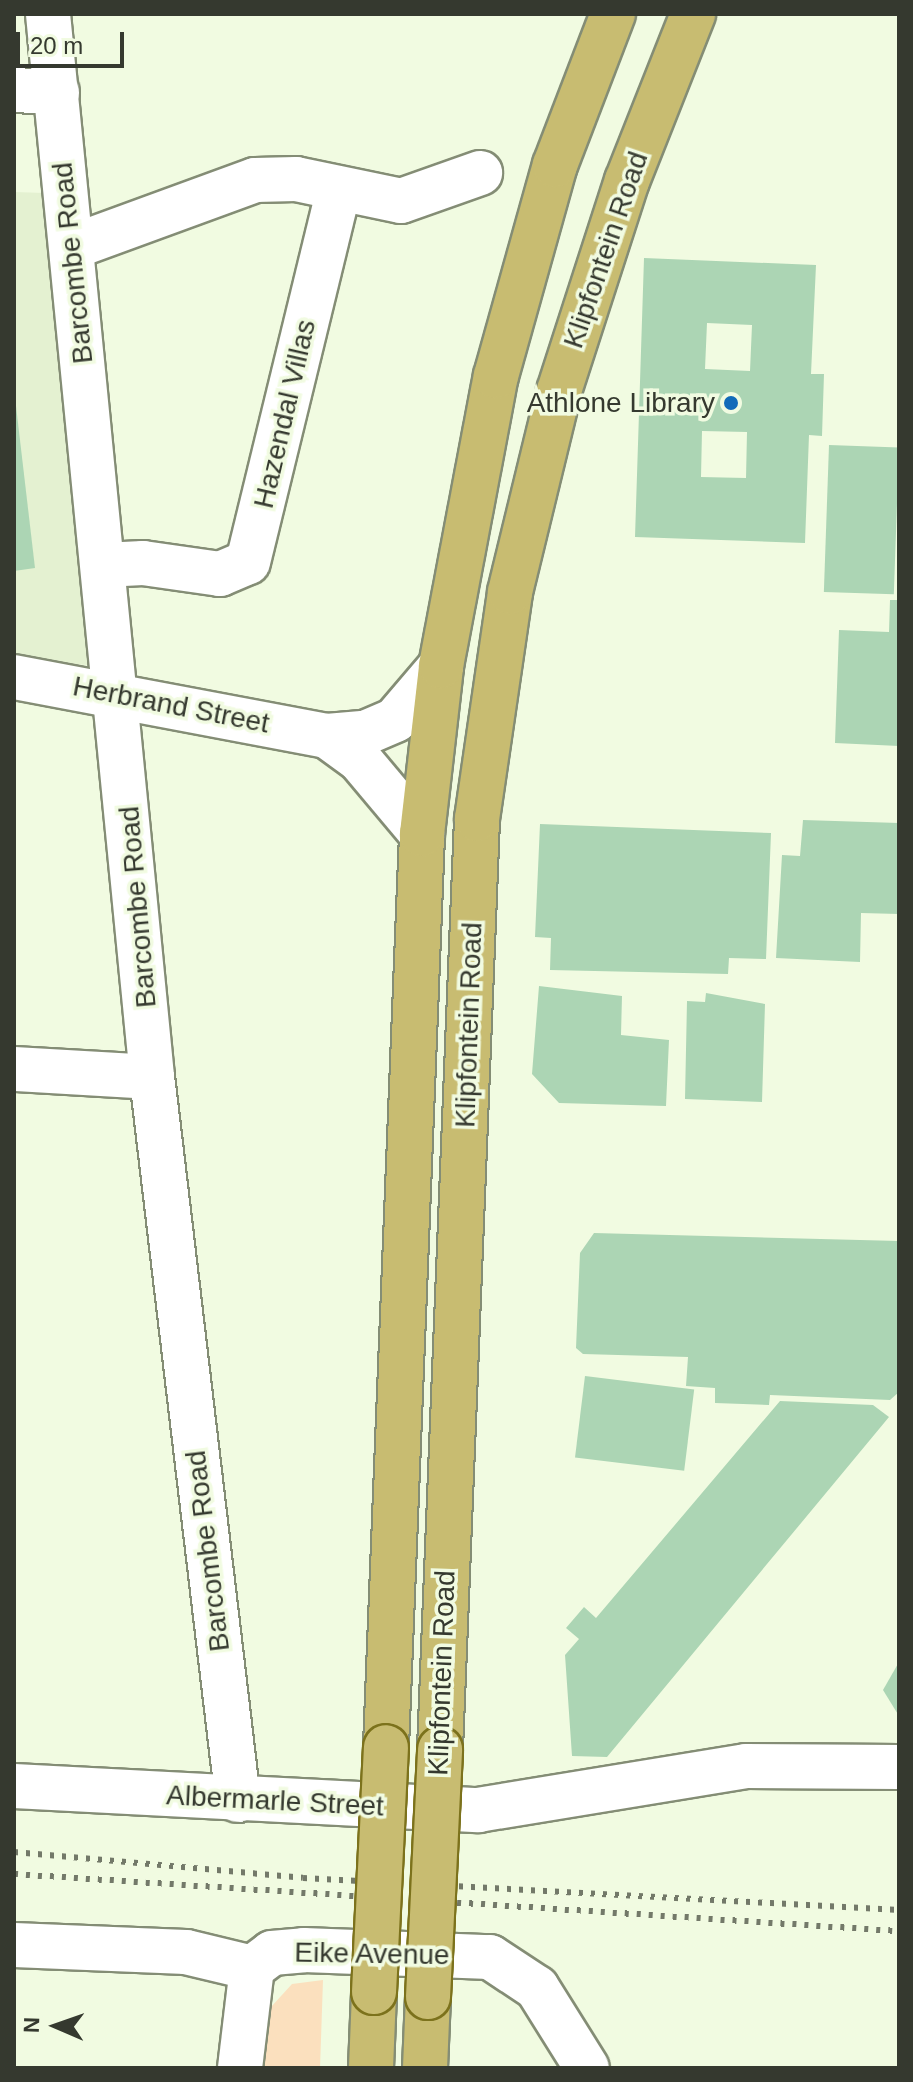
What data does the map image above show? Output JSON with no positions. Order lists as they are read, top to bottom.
{
  "streets": {
    "main road": ["Klipfontein Road"],
    "street": [
      "Barcombe Road",
      "Hazendal Villas",
      "Herbrand Street",
      "Albermarle Street",
      "Eike Avenue"
    ]
  },
  "crossings": [
    ["Klipfontein Road", "Herbrand Street"],
    ["Barcombe Road", "Hazendal Villas"],
    ["Barcombe Road", "Herbrand Street"],
    ["Barcombe Road", "Albermarle Street"]
  ],
  "places": ["Athlone Library"],
  "scale_bar": "20 m",
  "north": "left"
}
